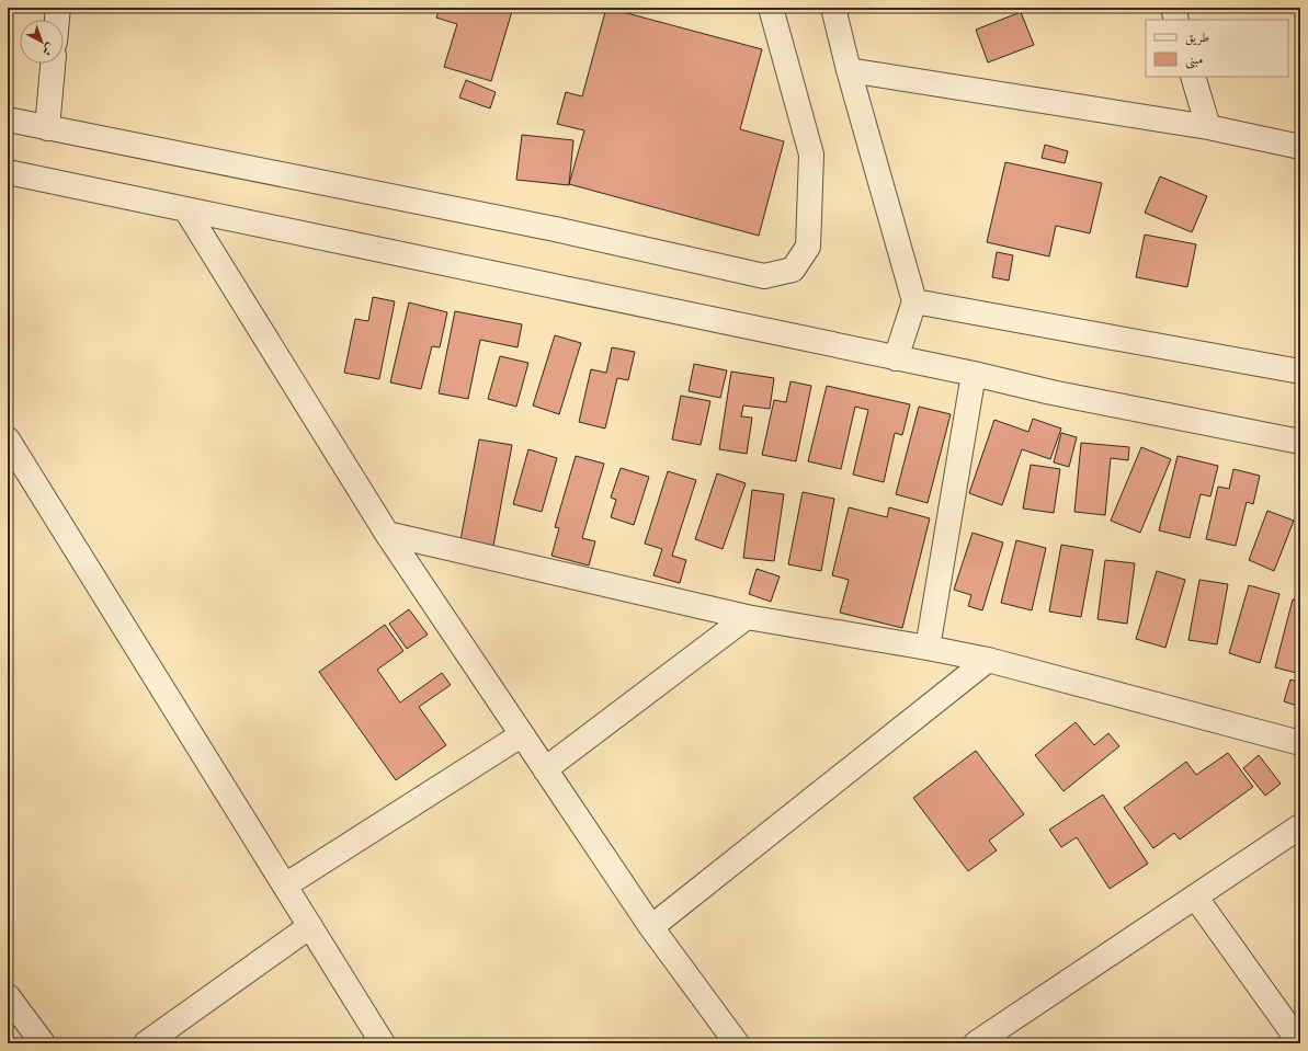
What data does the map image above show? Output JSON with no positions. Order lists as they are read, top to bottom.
{
  "legend": ["طريق", "مبنى"],
  "north": "bottom right"
}
